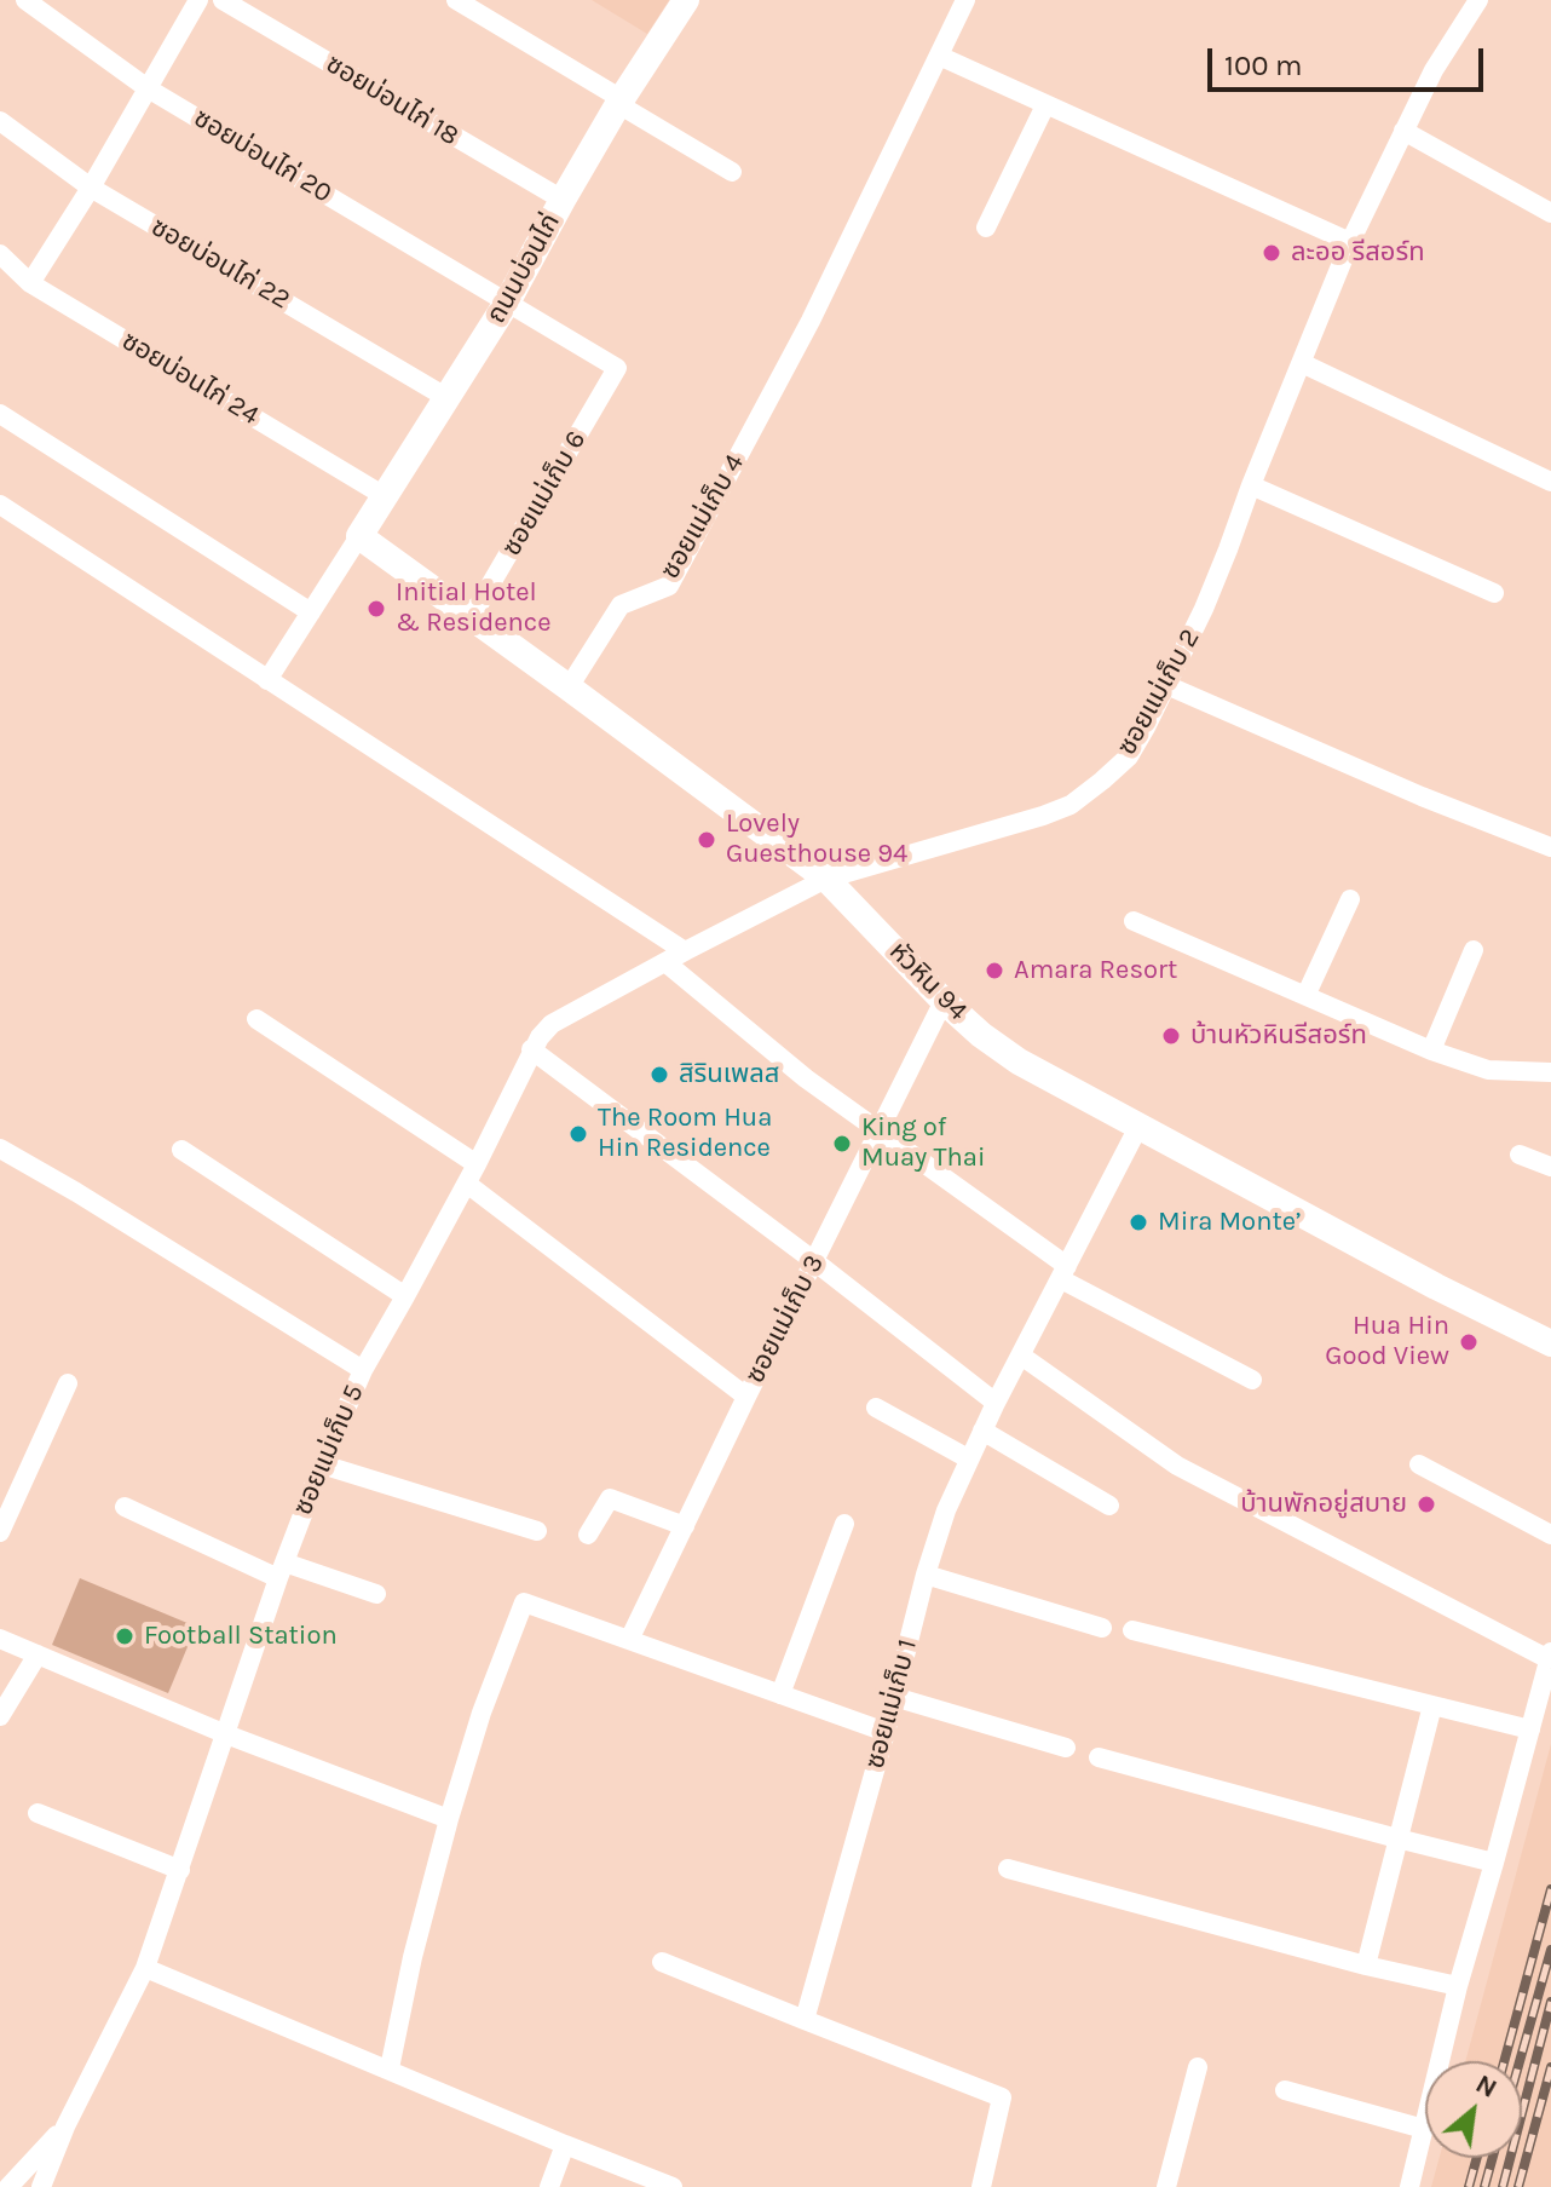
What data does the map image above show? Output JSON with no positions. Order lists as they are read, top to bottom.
{
  "streets": {
    "street": [
      "ซอยบ่อนไก่ 18",
      "ซอยบ่อนไก่ 20",
      "ซอยบ่อนไก่ 22",
      "ถนนบ่อนไก่",
      "ซอยบ่อนไก่ 24",
      "ซอยแม่เก็บ 6",
      "ซอยแม่เก็บ 4",
      "ซอยแม่เก็บ 2",
      "หัวหิน 94",
      "ซอยแม่เก็บ 3",
      "ซอยแม่เก็บ 5",
      "ซอยแม่เก็บ 1"
    ]
  },
  "crossings": [
    ["ซอยบ่อนไก่ 18", "ถนนบ่อนไก่"],
    ["ซอยบ่อนไก่ 20", "ถนนบ่อนไก่"],
    ["ซอยบ่อนไก่ 20", "ซอยแม่เก็บ 6"],
    ["ซอยบ่อนไก่ 22", "ถนนบ่อนไก่"],
    ["ถนนบ่อนไก่", "ซอยบ่อนไก่ 24"],
    ["ถนนบ่อนไก่", "หัวหิน 94"],
    ["ซอยแม่เก็บ 6", "หัวหิน 94"],
    ["ซอยแม่เก็บ 4", "หัวหิน 94"],
    ["ซอยแม่เก็บ 2", "หัวหิน 94"],
    ["ซอยแม่เก็บ 2", "ซอยแม่เก็บ 5"],
    ["หัวหิน 94", "ซอยแม่เก็บ 3"],
    ["หัวหิน 94", "ซอยแม่เก็บ 5"],
    ["หัวหิน 94", "ซอยแม่เก็บ 1"]
  ],
  "places": [
    "ละออ รีสอร์ท",
    "Initial Hotel & Residence",
    "Lovely Guesthouse 94",
    "Amara Resort",
    "บ้านหัวหินรีสอร์ท",
    "สิรินเพลส",
    "The Room Hua Hin Residence",
    "King of Muay Thai",
    "Mira Monte’",
    "Hua Hin Good View",
    "บ้านพักอยู่สบาย",
    "Football Station"
  ],
  "scale_bar": "100 m",
  "north": "top right"
}
